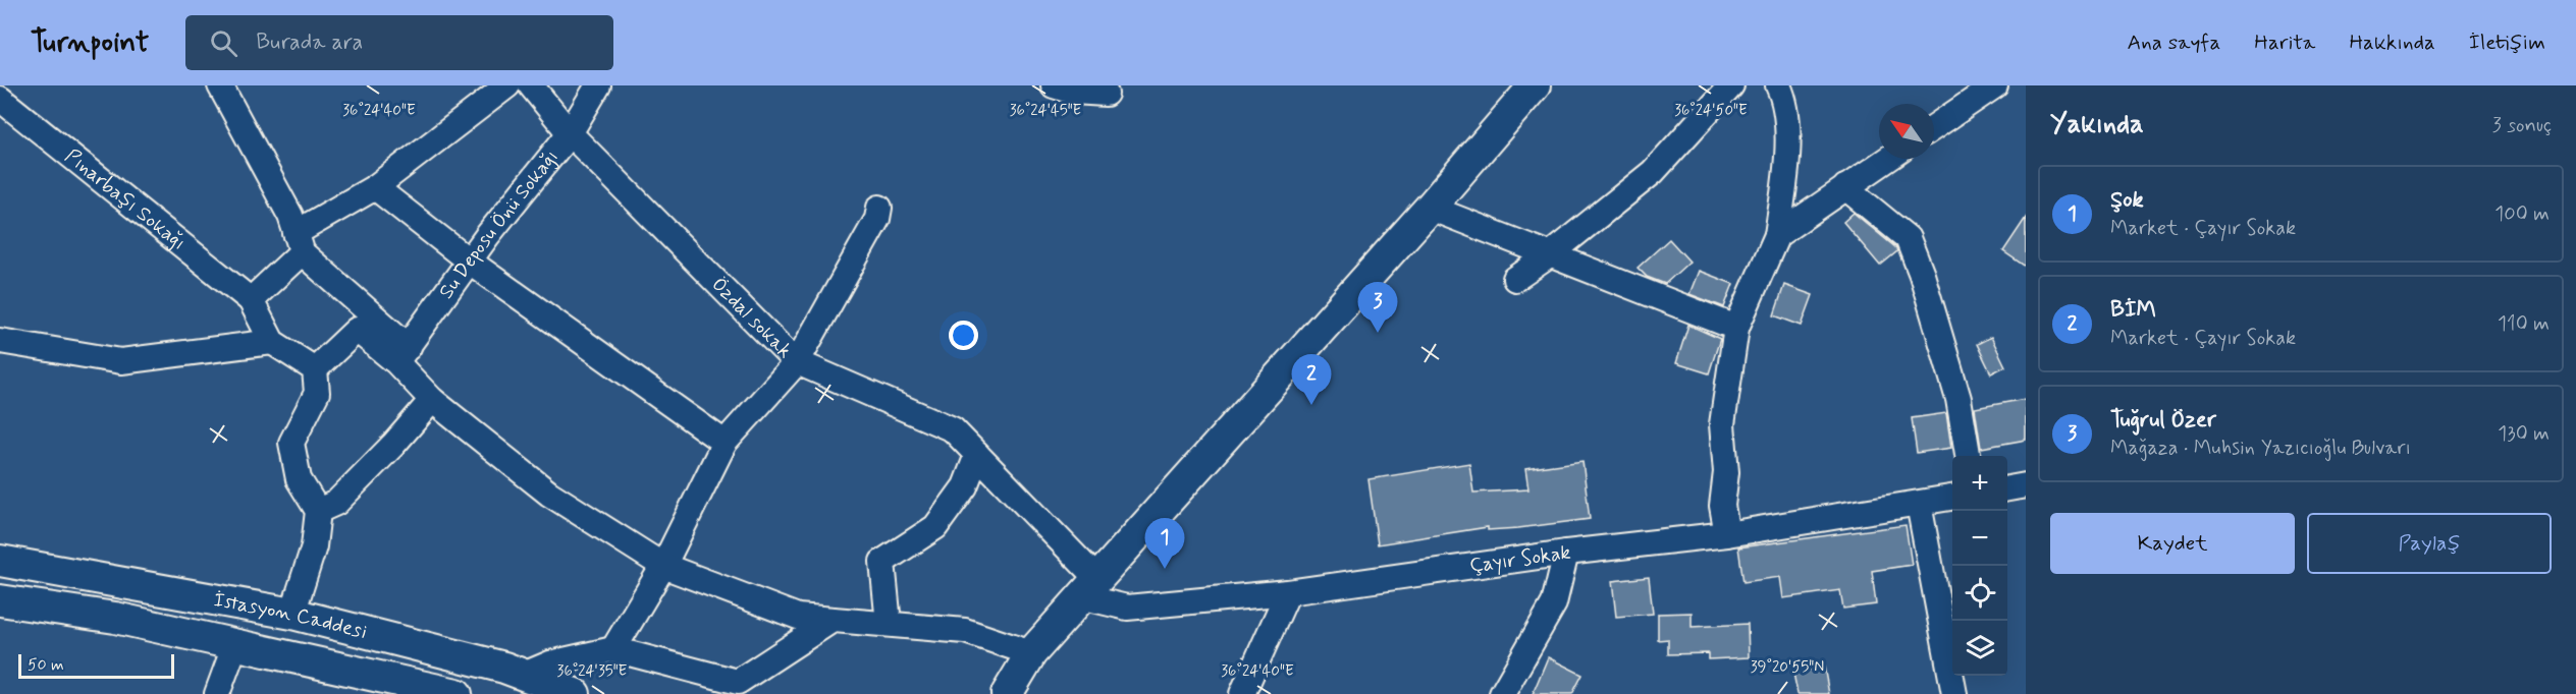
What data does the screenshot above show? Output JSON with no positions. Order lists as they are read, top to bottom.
{
  "streets": {
    "main road": ["İstasyon Caddesi"],
    "street": [
      "Pınarbaşı Sokağı",
      "Su Deposu Önü Sokağı",
      "Özdal sokak",
      "Çayır Sokak"
    ]
  },
  "crossings": [
    ["Su Deposu Önü Sokağı", "Özdal sokak"],
    ["Özdal sokak", "Çayır Sokak"]
  ],
  "scale_bar": "50 m",
  "north": "top left",
  "page": {
    "header": "Turnpoint",
    "search": "Burada ara",
    "nav": [
      "Ana sayfa",
      "Harita",
      "Hakkında",
      "İletişim"
    ],
    "heading": ["Yakında", "3 sonuç"],
    "list": [
      {
        "mark": "1",
        "name": "Şok",
        "note": "Market · Çayır Sokak",
        "value": "100 m"
      },
      {
        "mark": "2",
        "name": "BİM",
        "note": "Market · Çayır Sokak",
        "value": "110 m"
      },
      {
        "mark": "3",
        "name": "Tuğrul Özer",
        "note": "Mağaza · Muhsin Yazıcıoğlu Bulvarı",
        "value": "130 m"
      }
    ],
    "pins": ["3", "2", "1"],
    "map_buttons": ["+", "−"],
    "buttons": ["Kaydet", "Paylaş"],
    "scale": "50 m"
  },
  "coordinates": [
    "36°24'40\"E",
    "36°24'45\"E",
    "36°24'50\"E",
    "39°20'55\"N",
    "36°24'35\"E"
  ]
}
